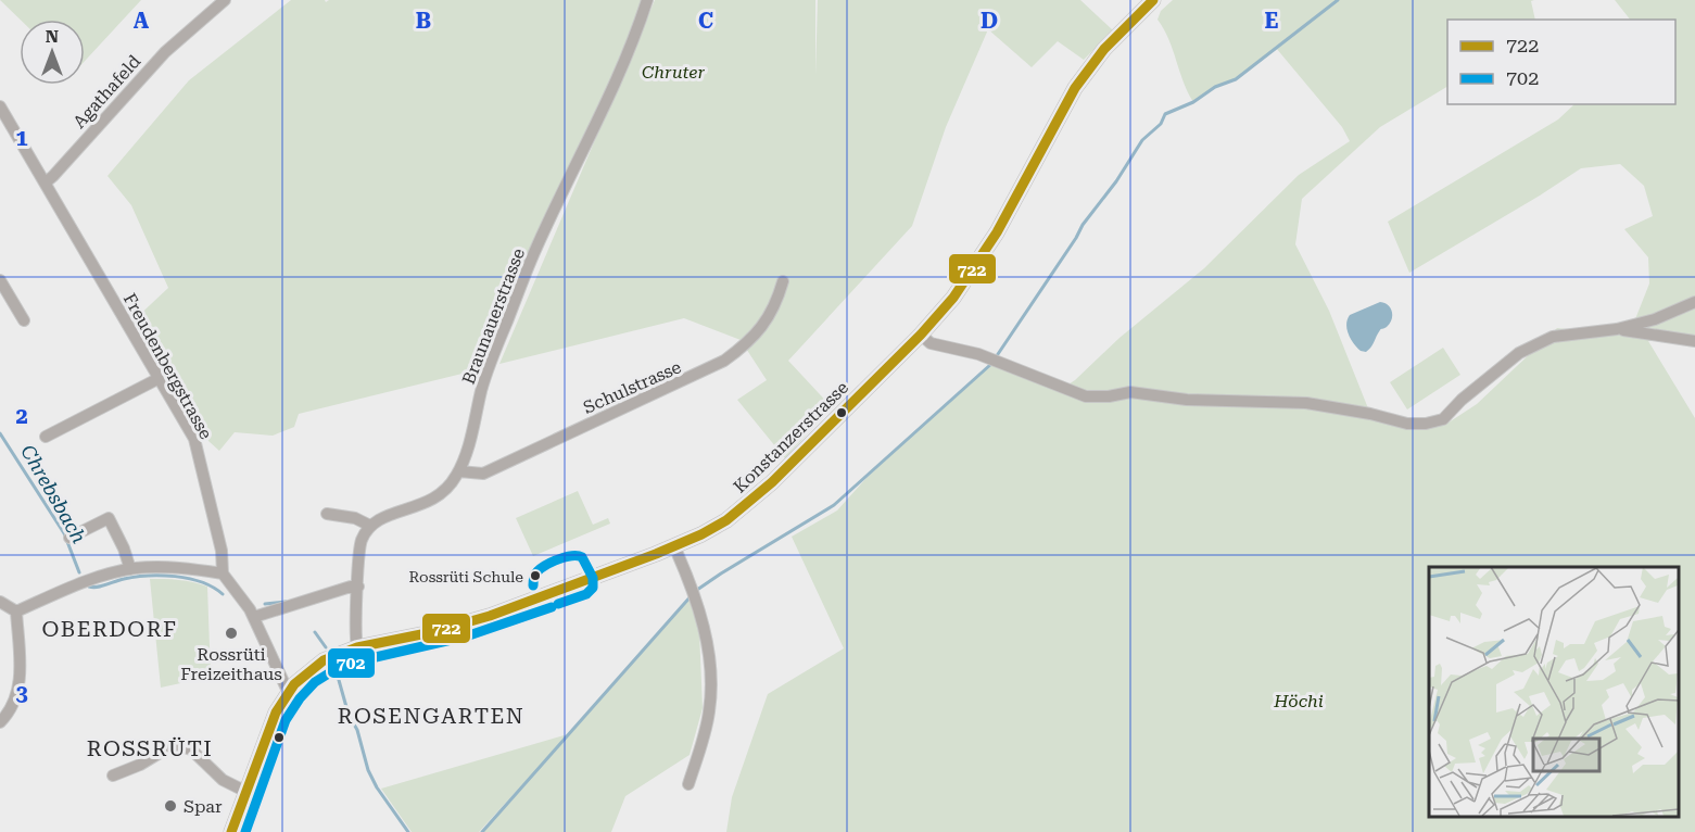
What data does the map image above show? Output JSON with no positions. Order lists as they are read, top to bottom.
{
  "streets": {
    "main road": ["Konstanzerstrasse"],
    "street": [
      "Agathafeld",
      "Braunauerstrasse",
      "Freudenbergstrasse",
      "Schulstrasse"
    ]
  },
  "crossings": [
    ["Agathafeld", "Freudenbergstrasse"],
    ["Braunauerstrasse", "Schulstrasse"]
  ],
  "districts": ["OBERDORF", "ROSENGARTEN", "ROSSRÜTI"],
  "water": ["Chrebsbach"],
  "parks": ["Chruter", "Höchi"],
  "places": ["Rossrüti Schule", "Rossrüti Freizeithaus", "Spar"],
  "lines": ["transit line 722", "transit line 702"],
  "legend": ["722", "702"],
  "north": "top",
  "grid": {
    "columns": [
      "A",
      "B",
      "C",
      "D",
      "E"
    ],
    "rows": ["1", "2", "3"]
  }
}
